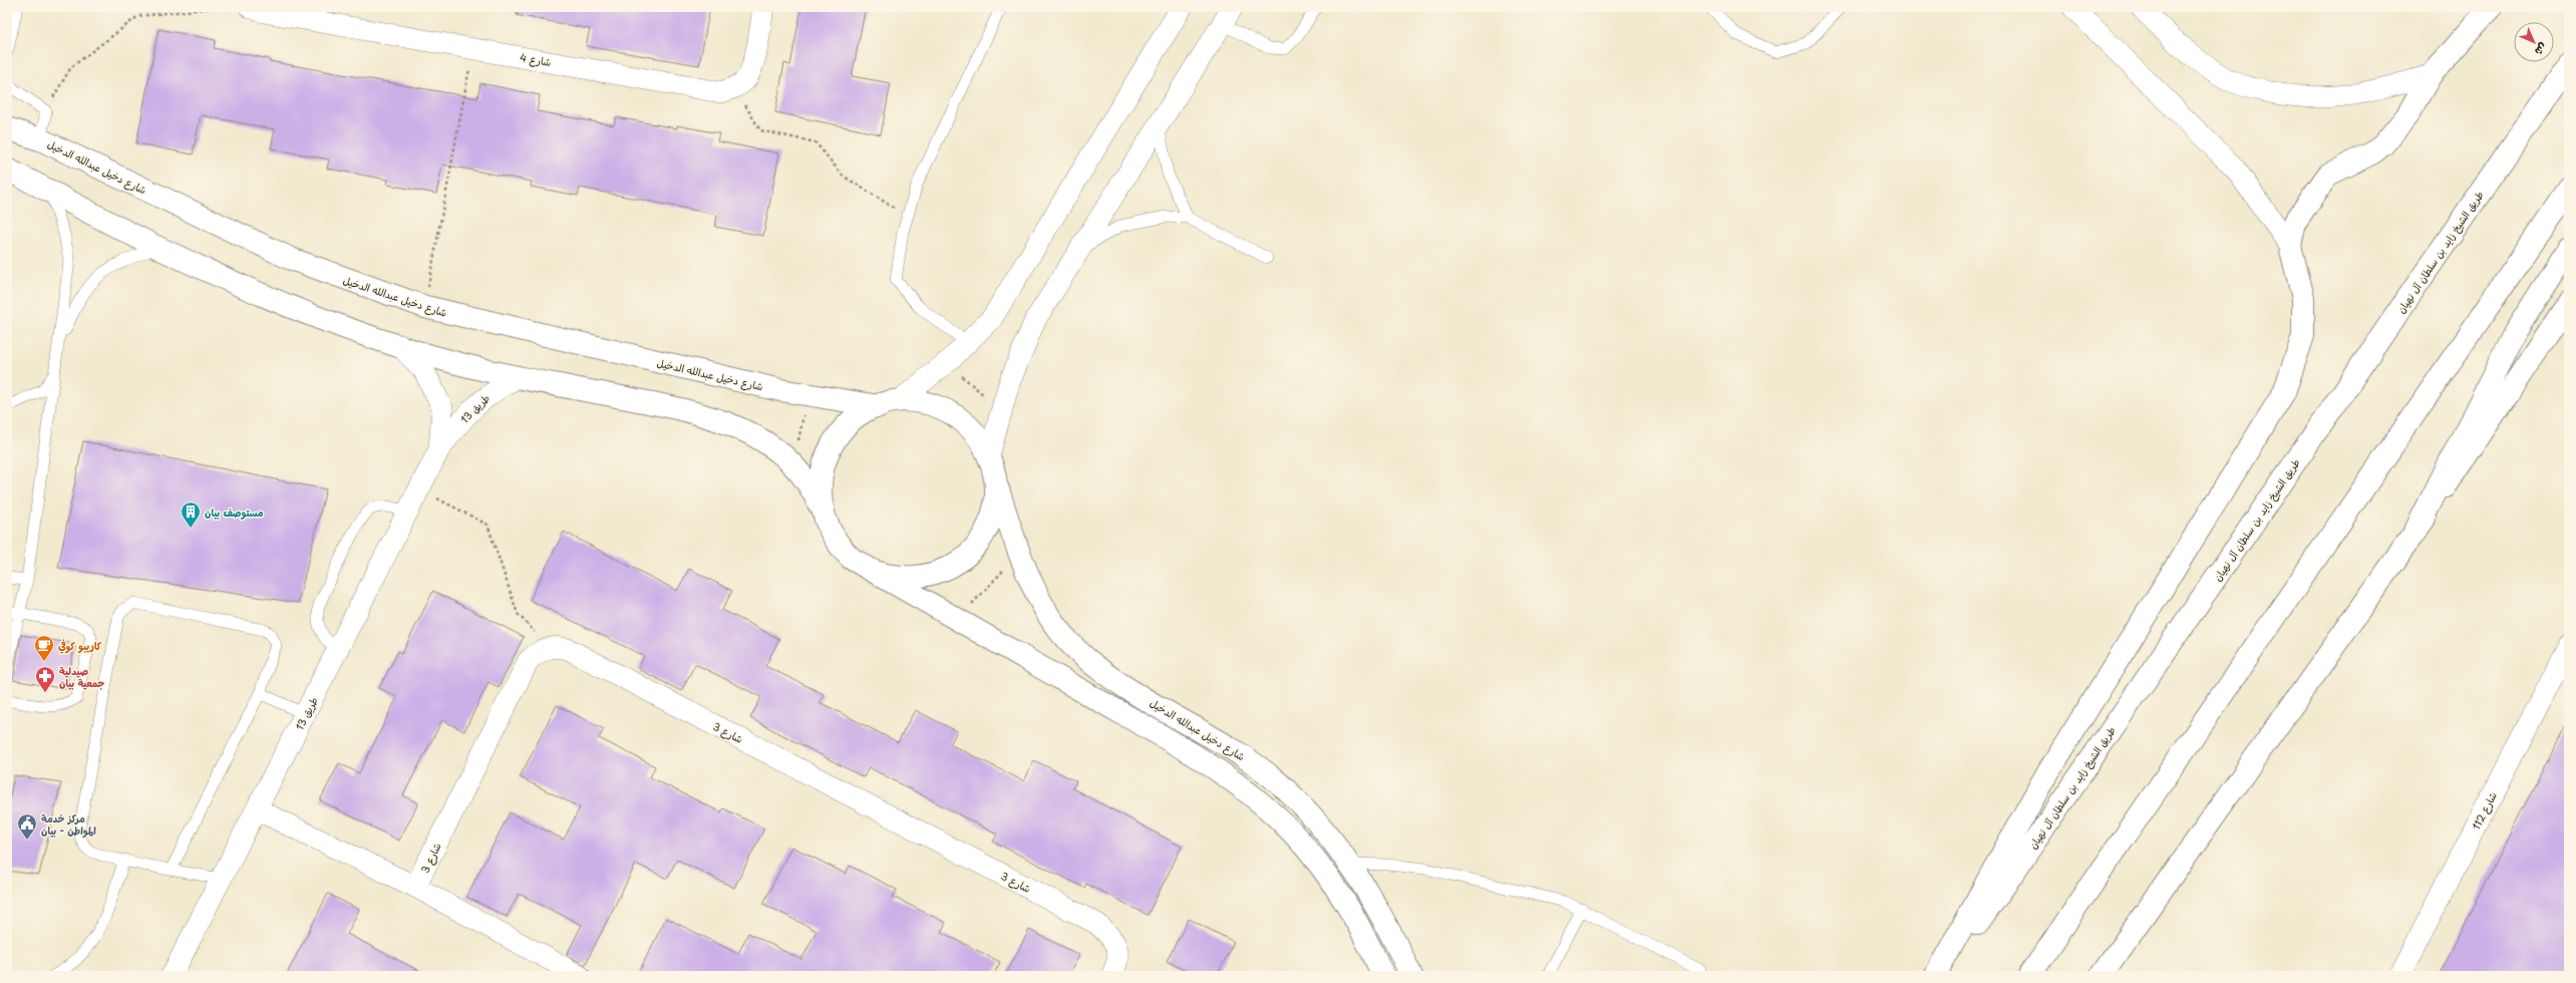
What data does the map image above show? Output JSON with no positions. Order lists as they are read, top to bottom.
{
  "streets": {
    "main road": ["شارع دخيل عبدالله الدخيل", "طريق الشيخ زايد بن سلطان آل نهيان"],
    "street": [
      "شارع 4",
      "طريق 13",
      "شارع 3",
      "شارع 112"
    ]
  },
  "places": {
    "building": ["مستوصف بيان"],
    "cafe": ["كاريبو كوفي"],
    "pharmacy": ["صيدلية جمعية بيان"],
    "public building": ["مركز خدمة المواطن - بيان"]
  },
  "north": "bottom right"
}
